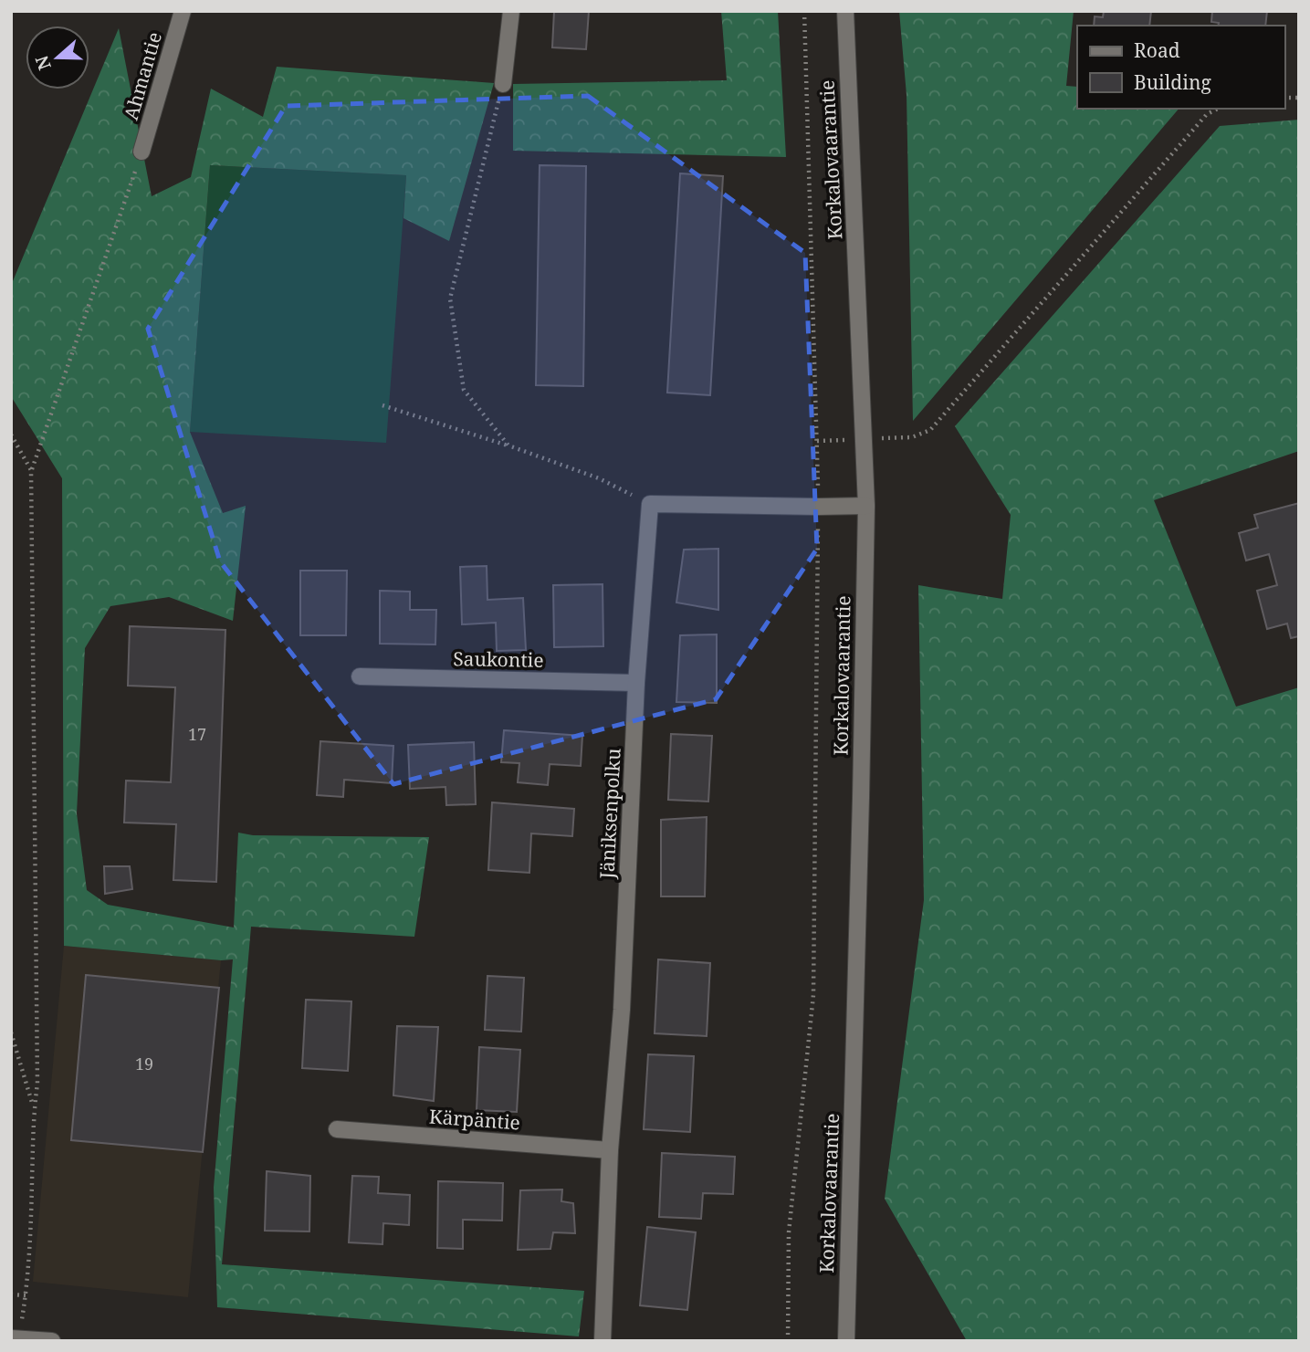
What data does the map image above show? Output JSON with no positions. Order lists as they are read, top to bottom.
{
  "streets": {
    "street": [
      "Ahmantie",
      "Korkalovaarantie",
      "Saukontie",
      "Jäniksenpolku",
      "Kärpäntie"
    ]
  },
  "crossings": [
    ["Saukontie", "Jäniksenpolku"],
    ["Jäniksenpolku", "Kärpäntie"]
  ],
  "house_numbers": ["17", "19"],
  "legend": ["Road", "Building"],
  "north": "left"
}
